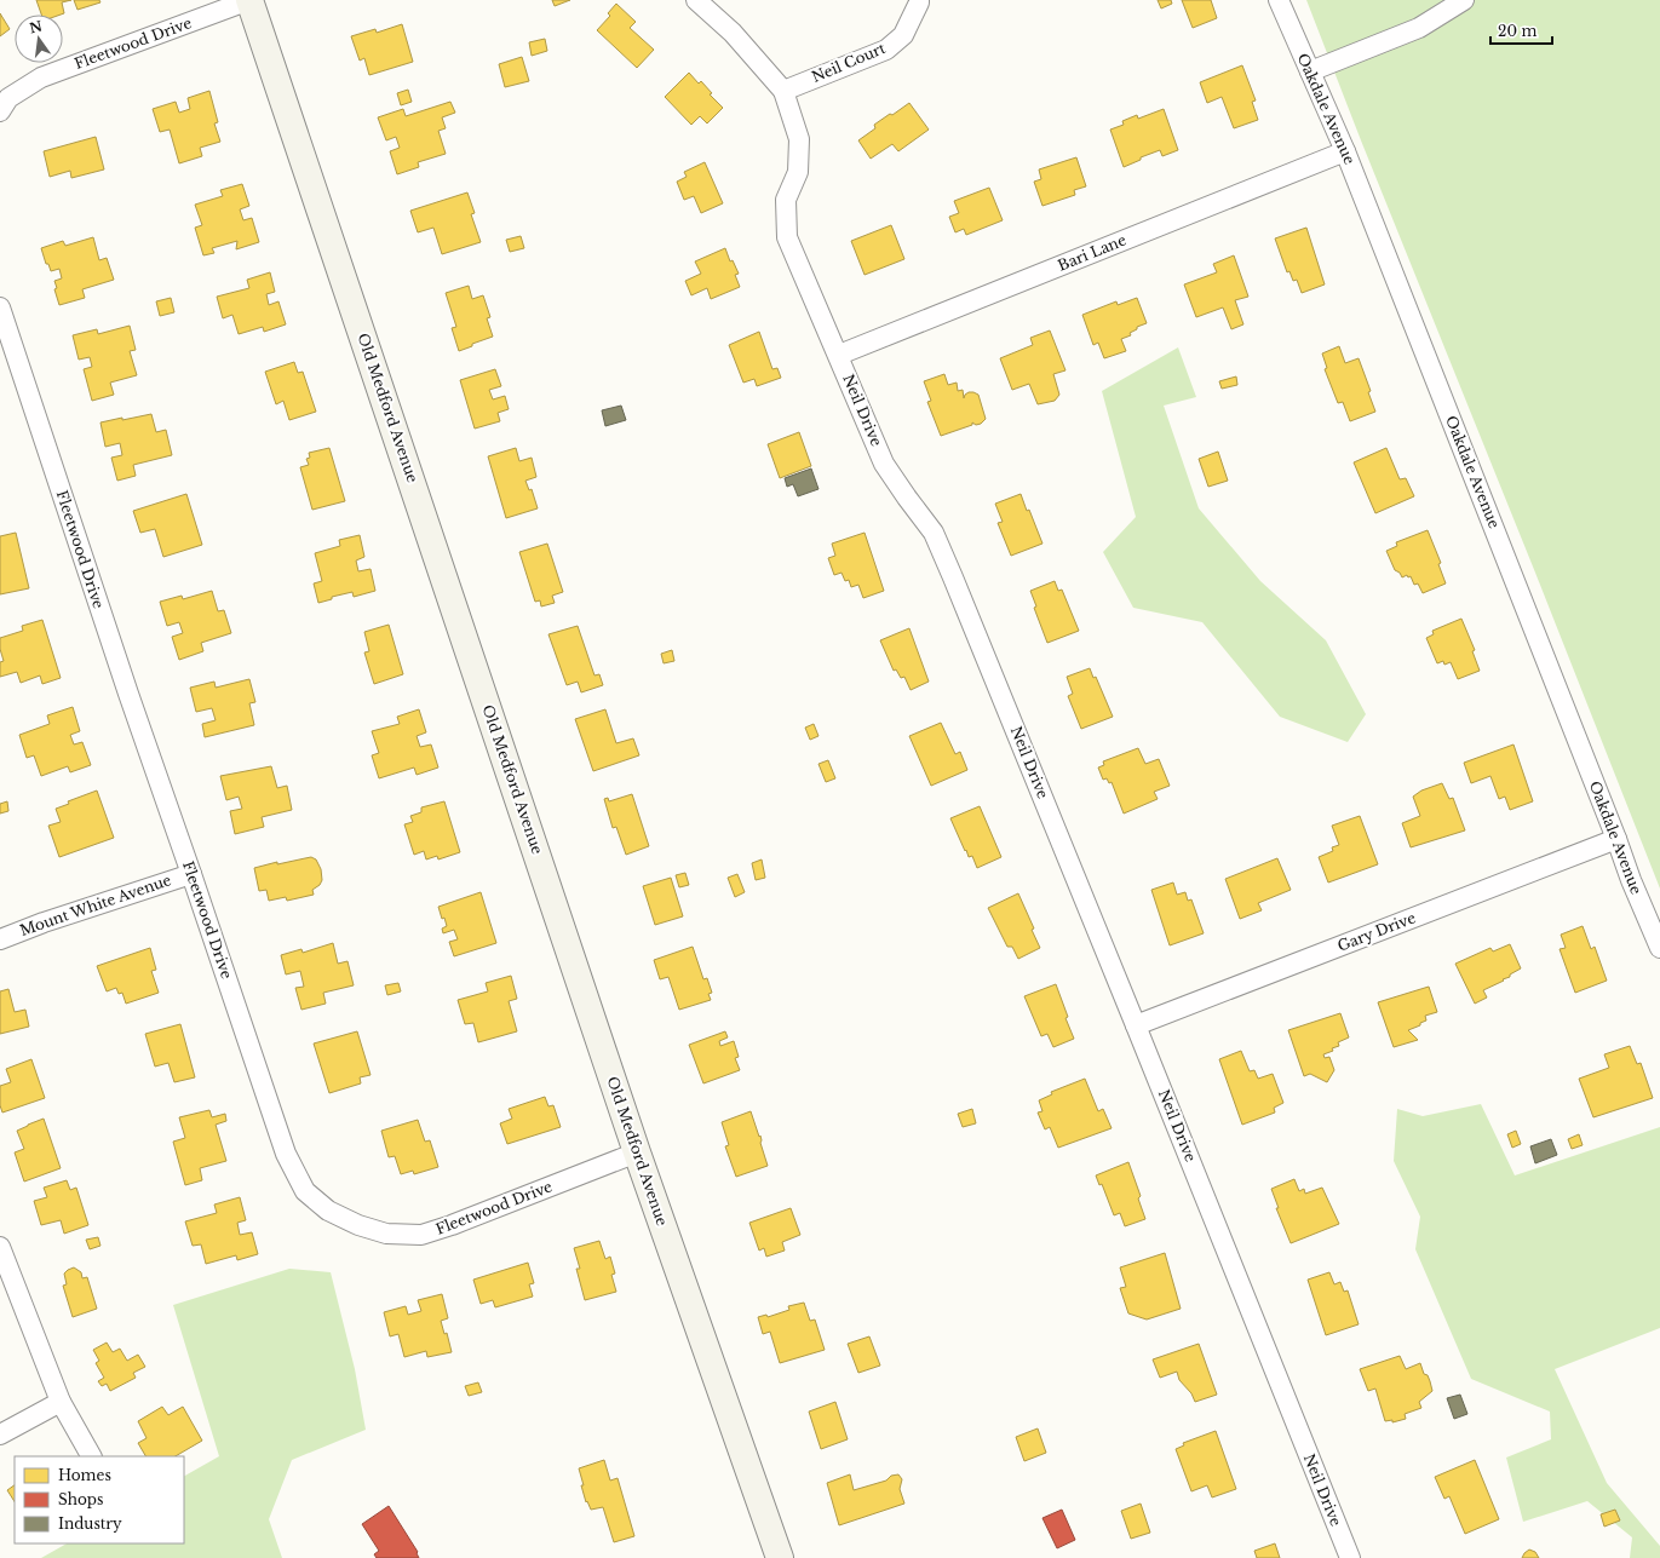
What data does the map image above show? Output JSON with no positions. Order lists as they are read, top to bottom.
{
  "streets": {
    "street": [
      "Fleetwood Drive",
      "Neil Court",
      "Oakdale Avenue",
      "Bari Lane",
      "Old Medford Avenue",
      "Neil Drive",
      "Mount White Avenue",
      "Gary Drive"
    ]
  },
  "crossings": [
    ["Fleetwood Drive", "Old Medford Avenue"],
    ["Fleetwood Drive", "Mount White Avenue"],
    ["Neil Court", "Neil Drive"],
    ["Oakdale Avenue", "Bari Lane"],
    ["Oakdale Avenue", "Gary Drive"],
    ["Bari Lane", "Neil Drive"],
    ["Neil Drive", "Gary Drive"]
  ],
  "legend": ["Homes", "Shops", "Industry"],
  "scale_bar": "20 m",
  "north": "top"
}
